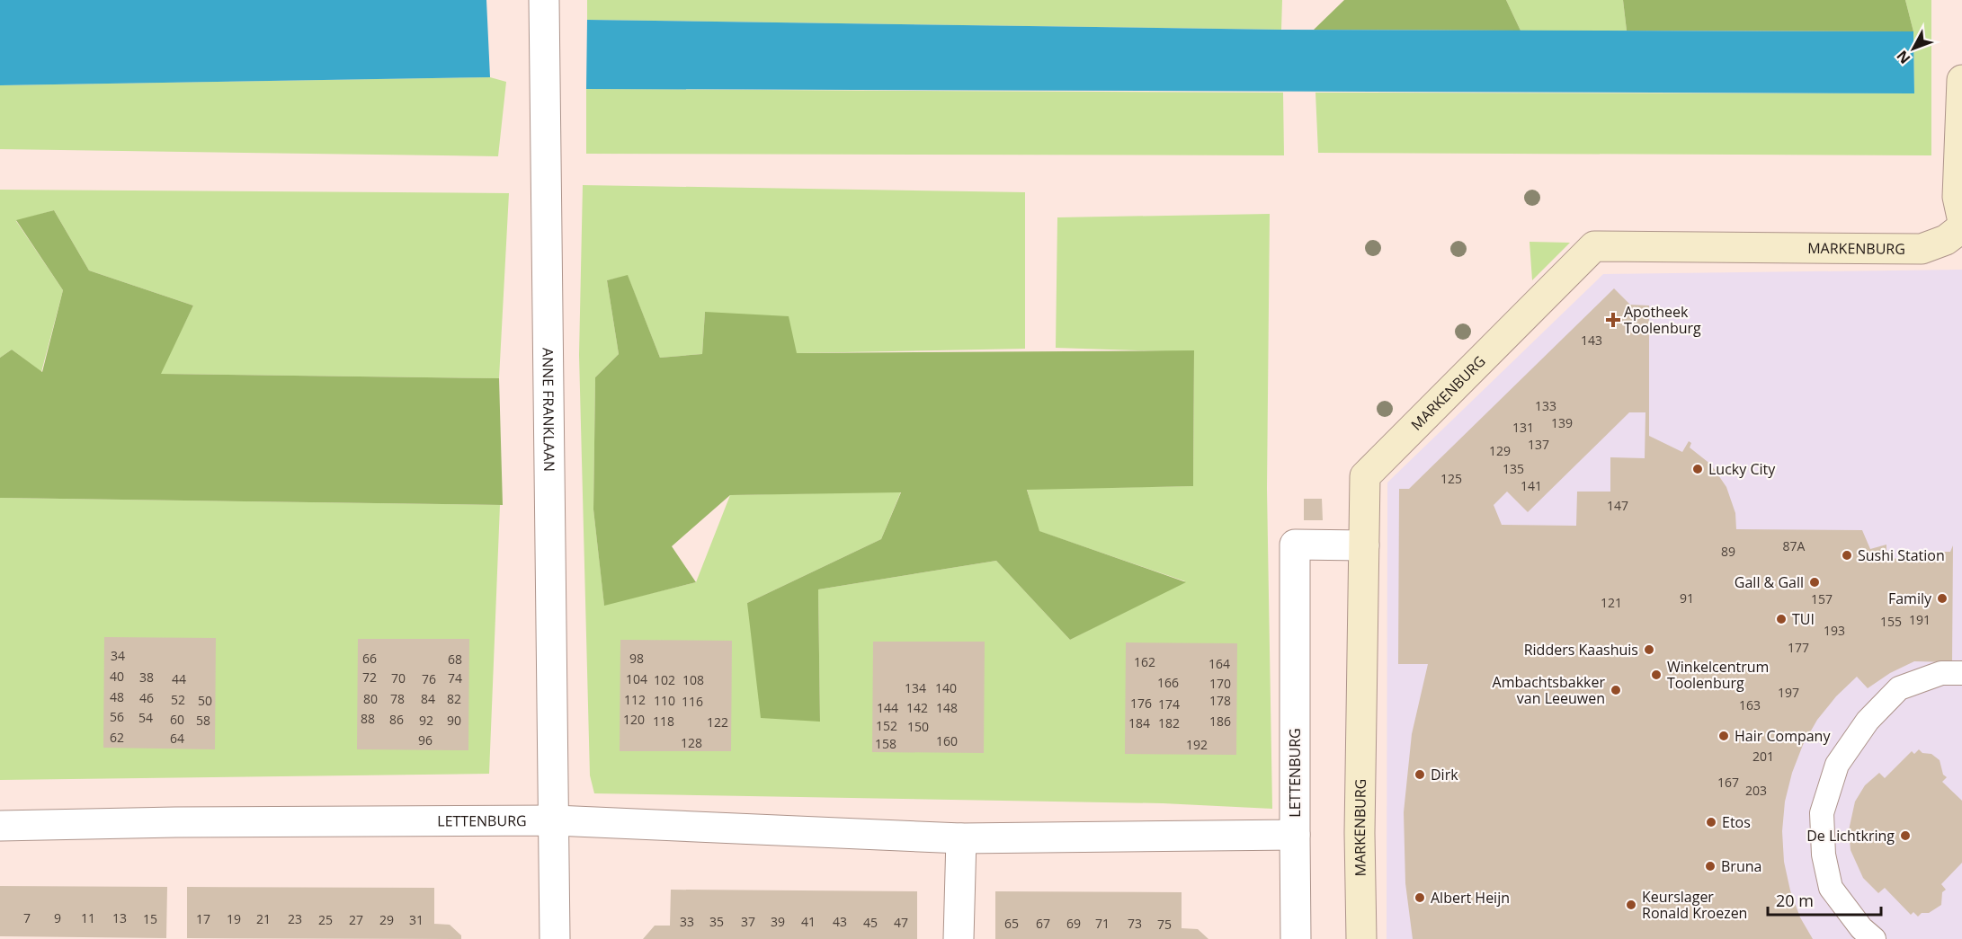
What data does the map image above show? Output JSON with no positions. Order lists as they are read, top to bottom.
{
  "streets": {
    "street": ["MARKENBURG", "ANNE FRANKLAAN", "LETTENBURG"]
  },
  "crossings": [
    ["MARKENBURG", "LETTENBURG"],
    ["ANNE FRANKLAAN", "LETTENBURG"]
  ],
  "places": {
    "health": ["Apotheek Toolenburg"],
    "other": [
      "Lucky City",
      "Sushi Station",
      "Gall & Gall",
      "Family",
      "TUI",
      "Ridders Kaashuis",
      "Winkelcentrum Toolenburg",
      "Ambachtsbakker van Leeuwen",
      "Hair Company",
      "Dirk",
      "Etos",
      "De Lichtkring",
      "Bruna",
      "Albert Heijn",
      "Keurslager Ronald Kroezen"
    ]
  },
  "house_numbers": [
    "143",
    "133",
    "139",
    "131",
    "137",
    "129",
    "135",
    "125",
    "141",
    "147",
    "87A",
    "89",
    "91",
    "157",
    "121",
    "191",
    "155",
    "193",
    "177",
    "34",
    "66",
    "98",
    "68",
    "162",
    "164",
    "40",
    "38",
    "72",
    "70",
    "74",
    "44",
    "76",
    "104",
    "102",
    "108",
    "166",
    "170",
    "134",
    "140",
    "197",
    "48",
    "46",
    "80",
    "78",
    "84",
    "82",
    "52",
    "112",
    "50",
    "110",
    "178",
    "116",
    "176",
    "174",
    "163",
    "144",
    "142",
    "148",
    "56",
    "54",
    "88",
    "60",
    "86",
    "120",
    "58",
    "92",
    "90",
    "118",
    "186",
    "122",
    "184",
    "182",
    "152",
    "150",
    "62",
    "64",
    "96",
    "160",
    "128",
    "158",
    "192",
    "201",
    "167",
    "203",
    "7",
    "9",
    "11",
    "13",
    "15",
    "17",
    "19",
    "21",
    "23",
    "25",
    "27",
    "29",
    "31",
    "33",
    "35",
    "37",
    "39",
    "41",
    "43",
    "45",
    "47",
    "65",
    "67",
    "69",
    "71",
    "73",
    "75"
  ],
  "scale_bar": "20 m",
  "north": "bottom left"
}
